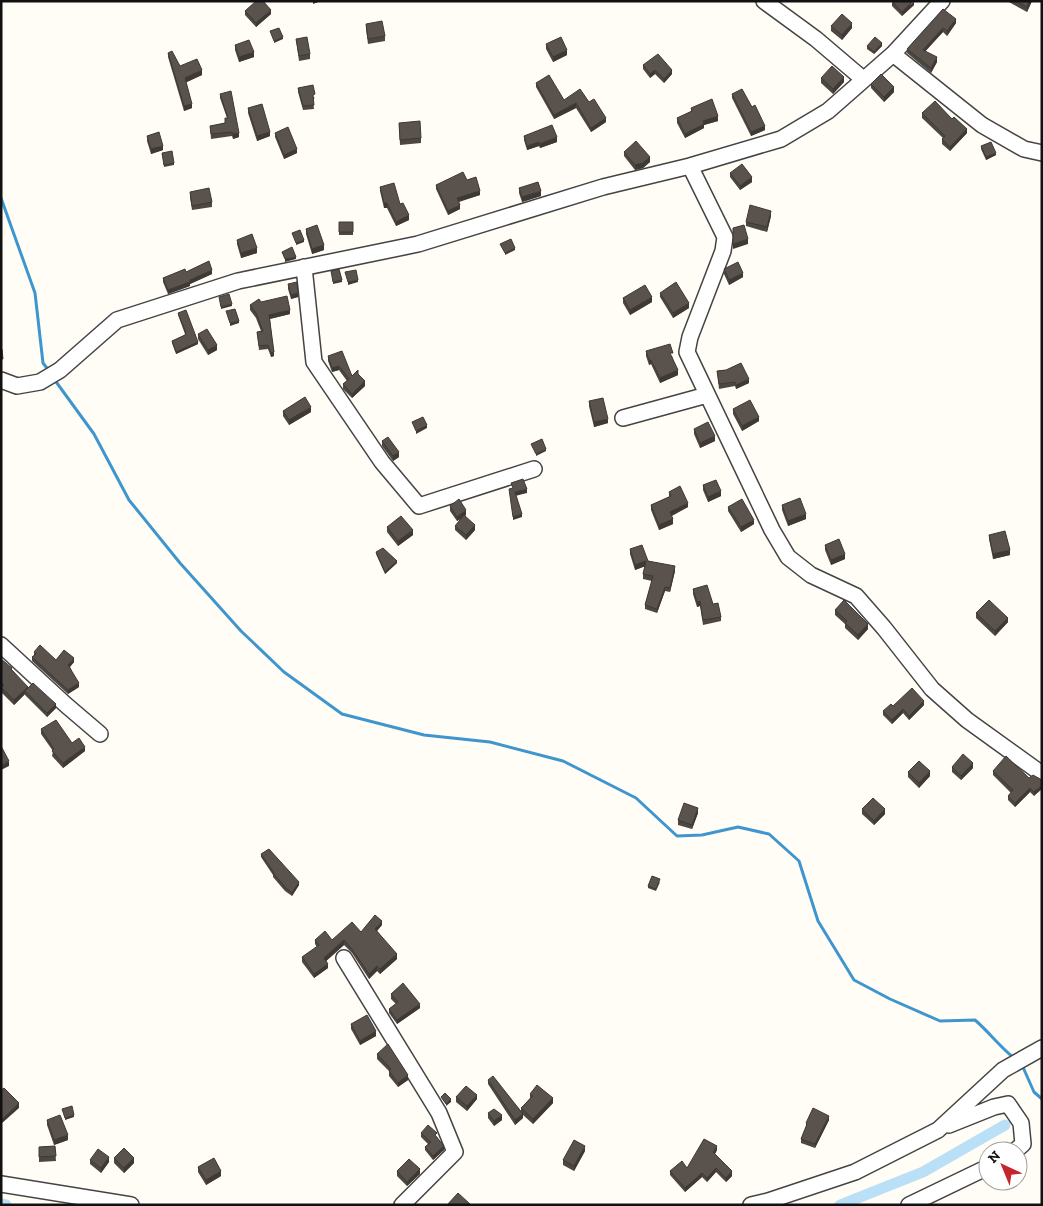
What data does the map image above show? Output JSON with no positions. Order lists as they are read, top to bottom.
{
  "north": "top left"
}
